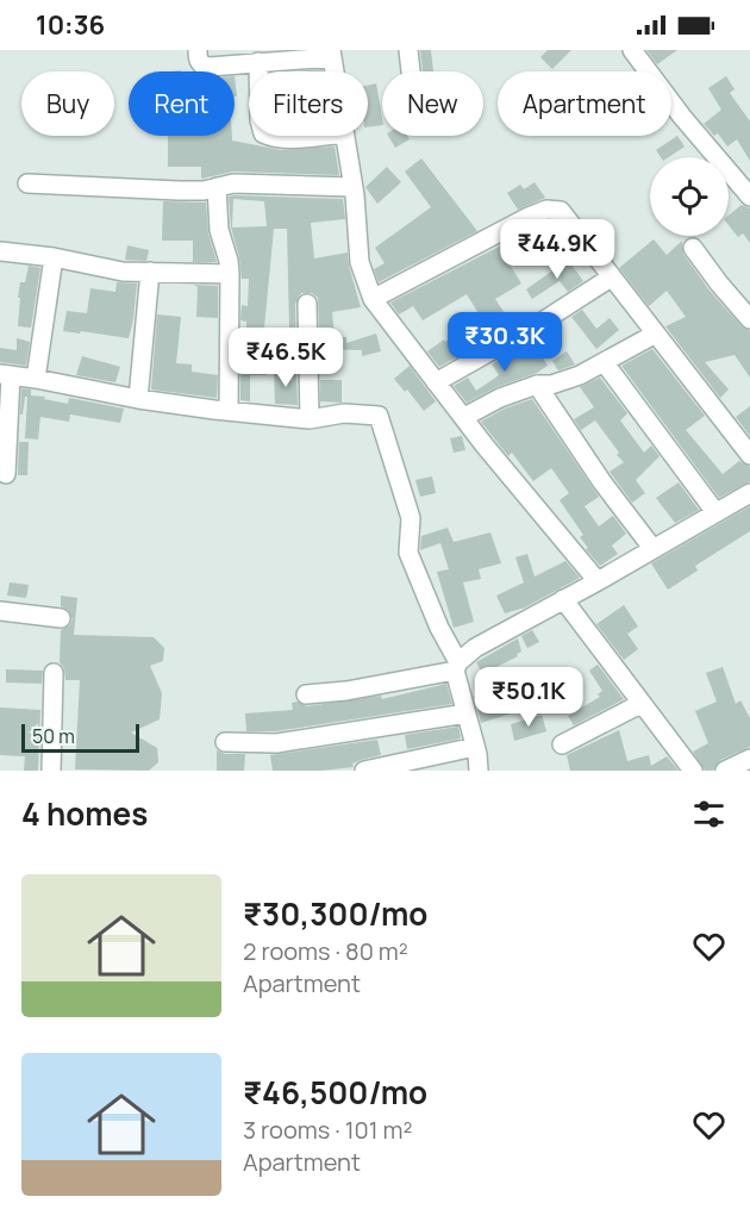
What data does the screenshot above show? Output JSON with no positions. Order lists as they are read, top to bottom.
{
  "scale_bar": "50 m",
  "page": {
    "status": "10:36",
    "chip": [
      "Buy",
      "Rent",
      "Filters",
      "New",
      "Apartment"
    ],
    "price": [
      "₹44.9K",
      "₹30.3K",
      "₹46.5K",
      "₹50.1K"
    ],
    "scale": "50 m",
    "heading": "4 homes",
    "list": [
      {
        "name": "₹30,300/mo",
        "note": "2 rooms · 80 m² · Apartment"
      },
      {
        "name": "₹46,500/mo",
        "note": "3 rooms · 101 m² · Apartment"
      }
    ]
  }
}
